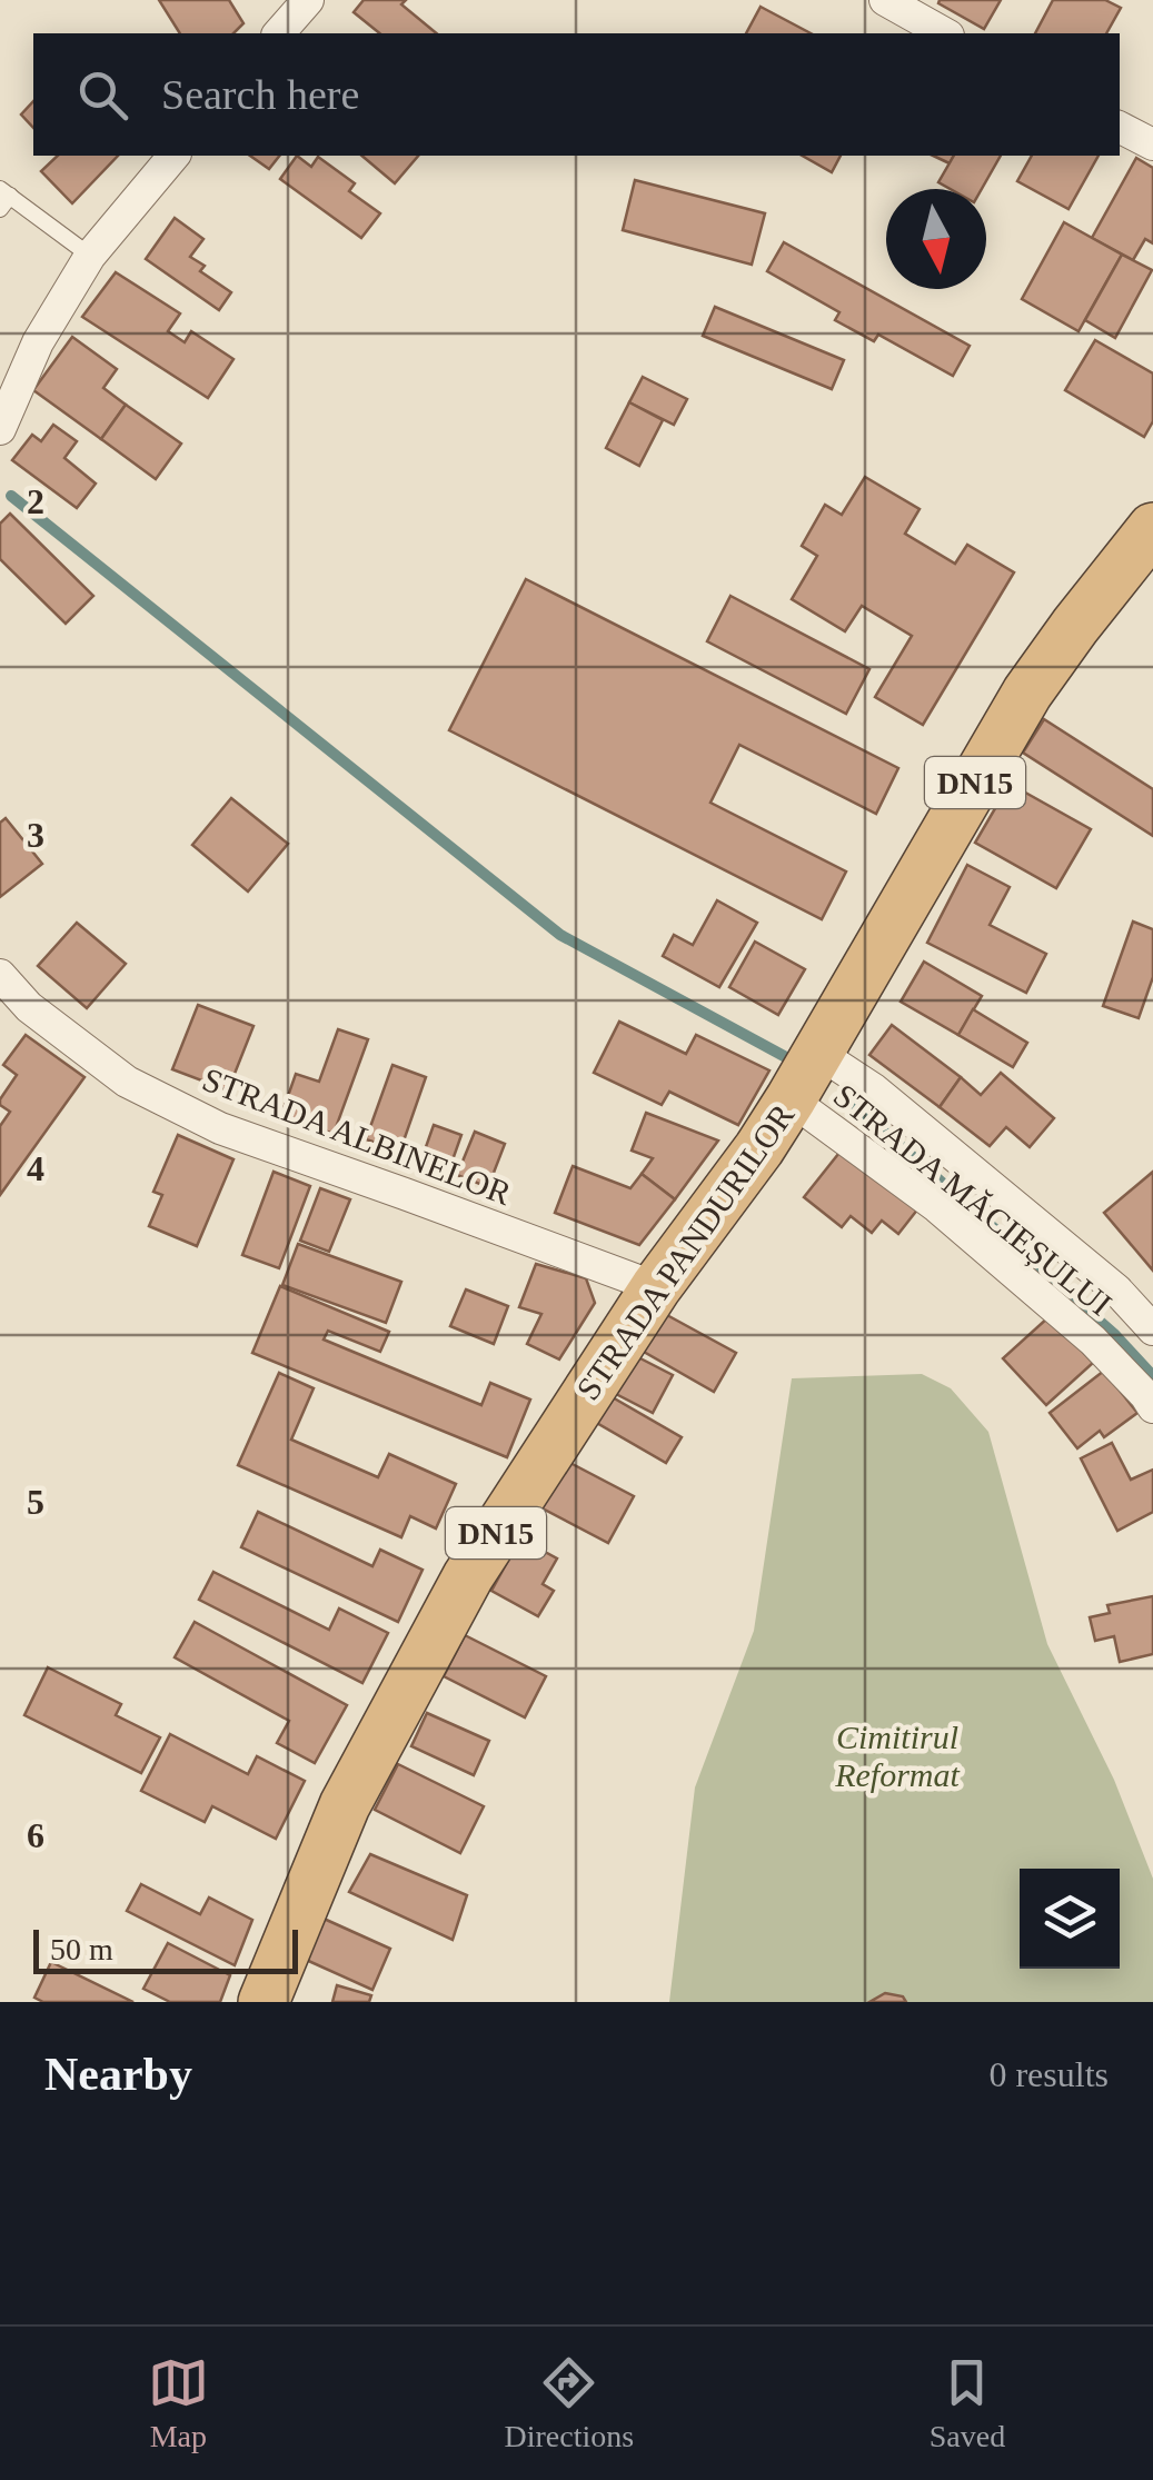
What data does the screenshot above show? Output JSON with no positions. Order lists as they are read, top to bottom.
{
  "streets": {
    "highway": ["DN15", "STRADA PANDURILOR"],
    "street": ["STRADA ALBINELOR", "STRADA MĂCIEȘULUI"]
  },
  "crossings": [
    ["STRADA ALBINELOR", "STRADA PANDURILOR"],
    ["STRADA MĂCIEȘULUI", "STRADA PANDURILOR"]
  ],
  "parks": ["Cimitirul Reformat"],
  "scale_bar": "50 m",
  "north": "bottom",
  "page": {
    "search": "Search here",
    "scale": "50 m",
    "heading": ["Nearby", "0 results"],
    "nav": ["Map", "Directions", "Saved"]
  },
  "grid": {
    "rows": [
      "2",
      "3",
      "4",
      "5",
      "6"
    ]
  }
}
